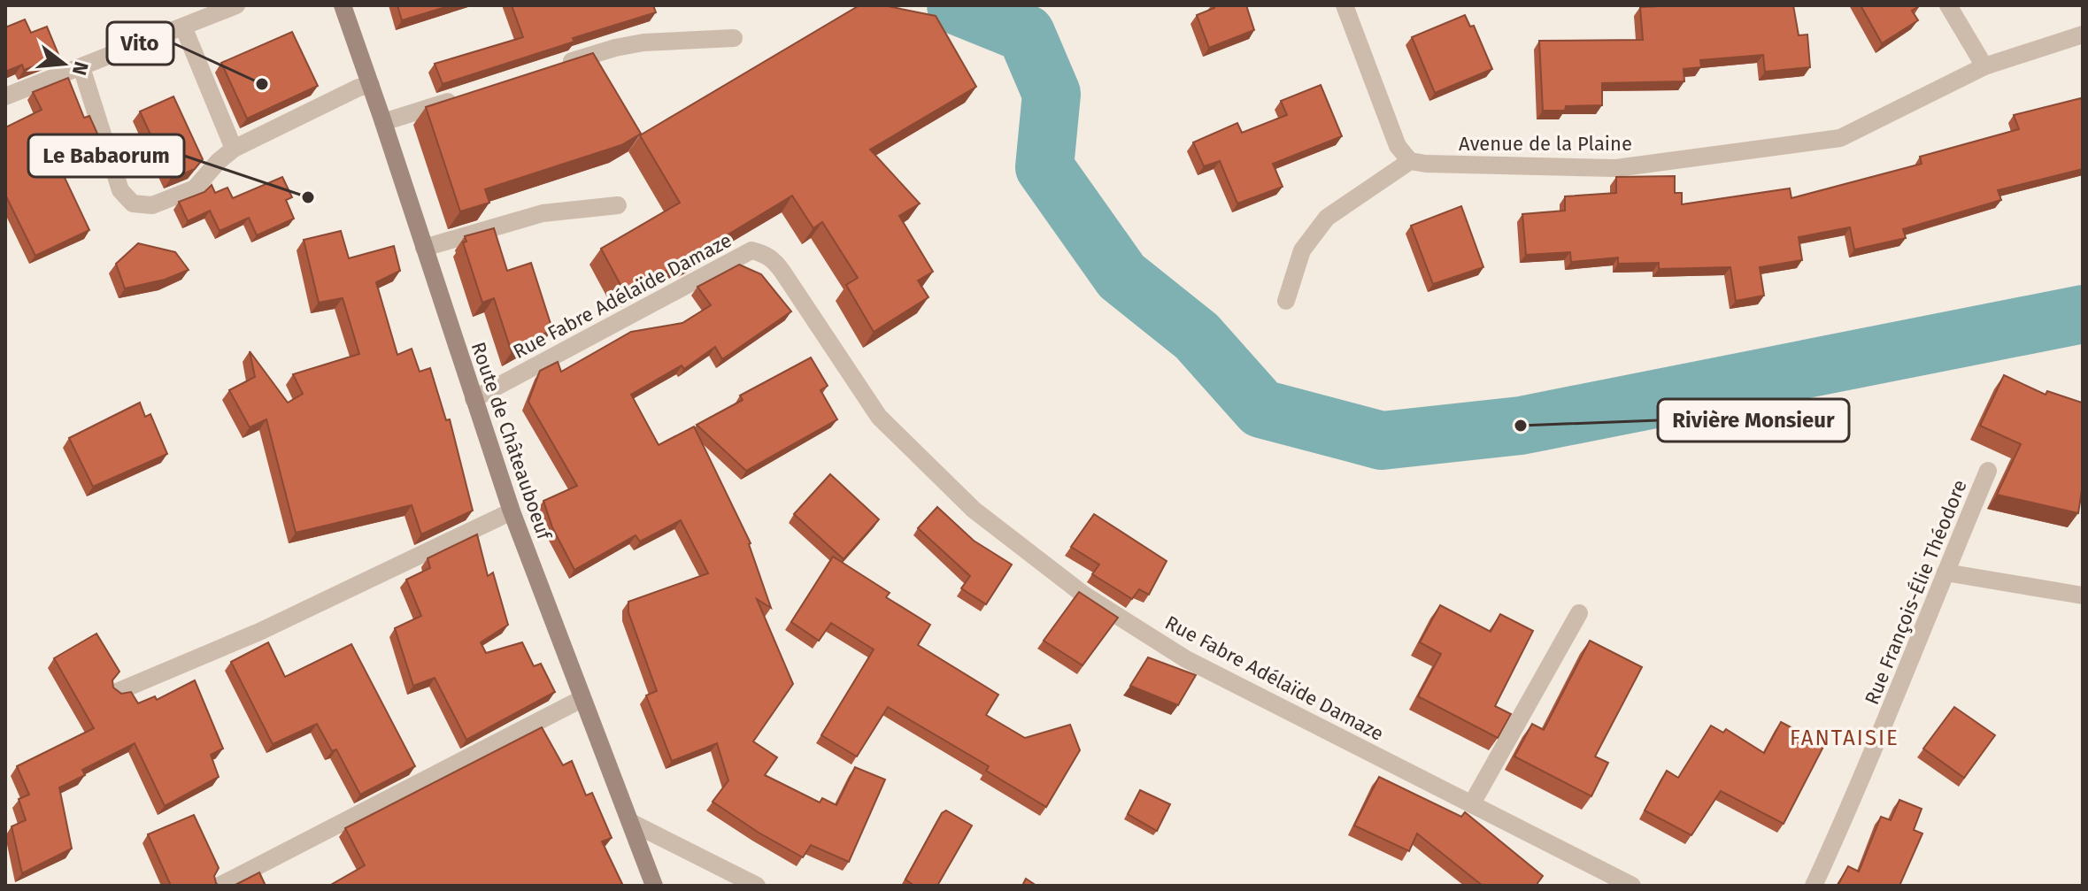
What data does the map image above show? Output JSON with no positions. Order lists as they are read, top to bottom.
{
  "streets": {
    "main road": ["Route de Châteauboeuf"],
    "street": ["Avenue de la Plaine", "Rue Fabre Adélaïde Damaze", "Rue François-Élie Théodore"]
  },
  "crossings": [
    ["Rue Fabre Adélaïde Damaze", "Route de Châteauboeuf"]
  ],
  "districts": ["FANTAISIE"],
  "places": ["Vito", "Le Babaorum", "Rivière Monsieur"],
  "north": "right"
}
